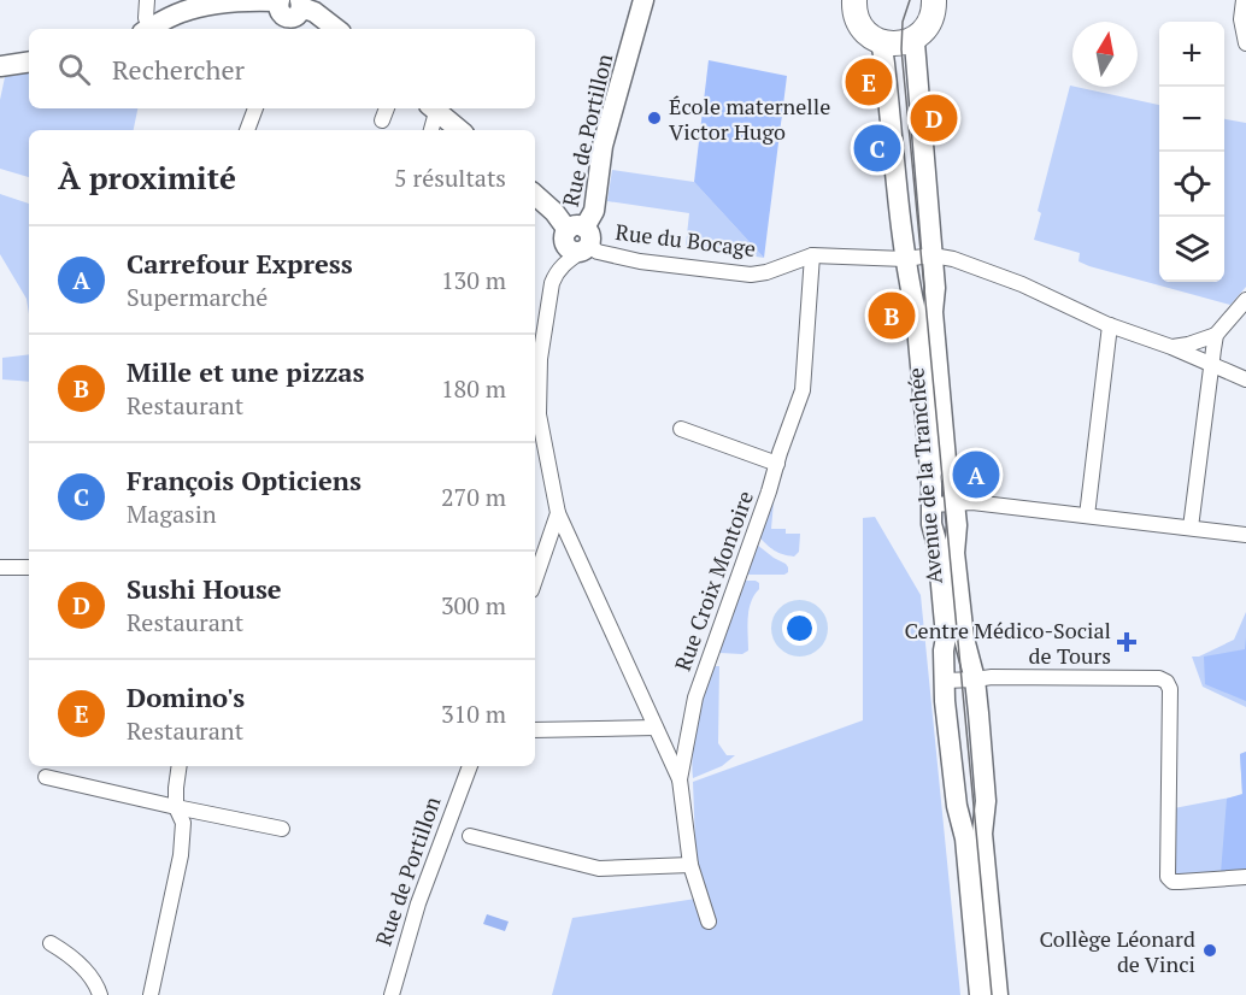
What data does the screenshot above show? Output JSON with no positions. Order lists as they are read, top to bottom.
{
  "streets": {
    "main road": ["Rue de Portillon", "Rue du Bocage", "Avenue de la Tranchée"],
    "street": ["Rue Croix Montoire"]
  },
  "crossings": [
    ["Rue de Portillon", "Rue du Bocage"],
    ["Rue de Portillon", "Rue Croix Montoire"],
    ["Rue du Bocage", "Avenue de la Tranchée"],
    ["Rue du Bocage", "Rue Croix Montoire"]
  ],
  "places": {
    "other": ["École maternelle Victor Hugo", "Collège Léonard de Vinci"],
    "health": ["Centre Médico-Social de Tours"]
  },
  "north": "top",
  "page": {
    "map_buttons": ["+", "−"],
    "search": "Rechercher",
    "pins": [
      "E",
      "D",
      "C",
      "B",
      "A"
    ],
    "heading": ["À proximité", "5 résultats"],
    "list": [
      {
        "mark": "A",
        "name": "Carrefour Express",
        "note": "Supermarché",
        "value": "130 m"
      },
      {
        "mark": "B",
        "name": "Mille et une pizzas",
        "note": "Restaurant",
        "value": "180 m"
      },
      {
        "mark": "C",
        "name": "François Opticiens",
        "note": "Magasin",
        "value": "270 m"
      },
      {
        "mark": "D",
        "name": "Sushi House",
        "note": "Restaurant",
        "value": "300 m"
      },
      {
        "mark": "E",
        "name": "Domino's",
        "note": "Restaurant",
        "value": "310 m"
      }
    ]
  }
}
